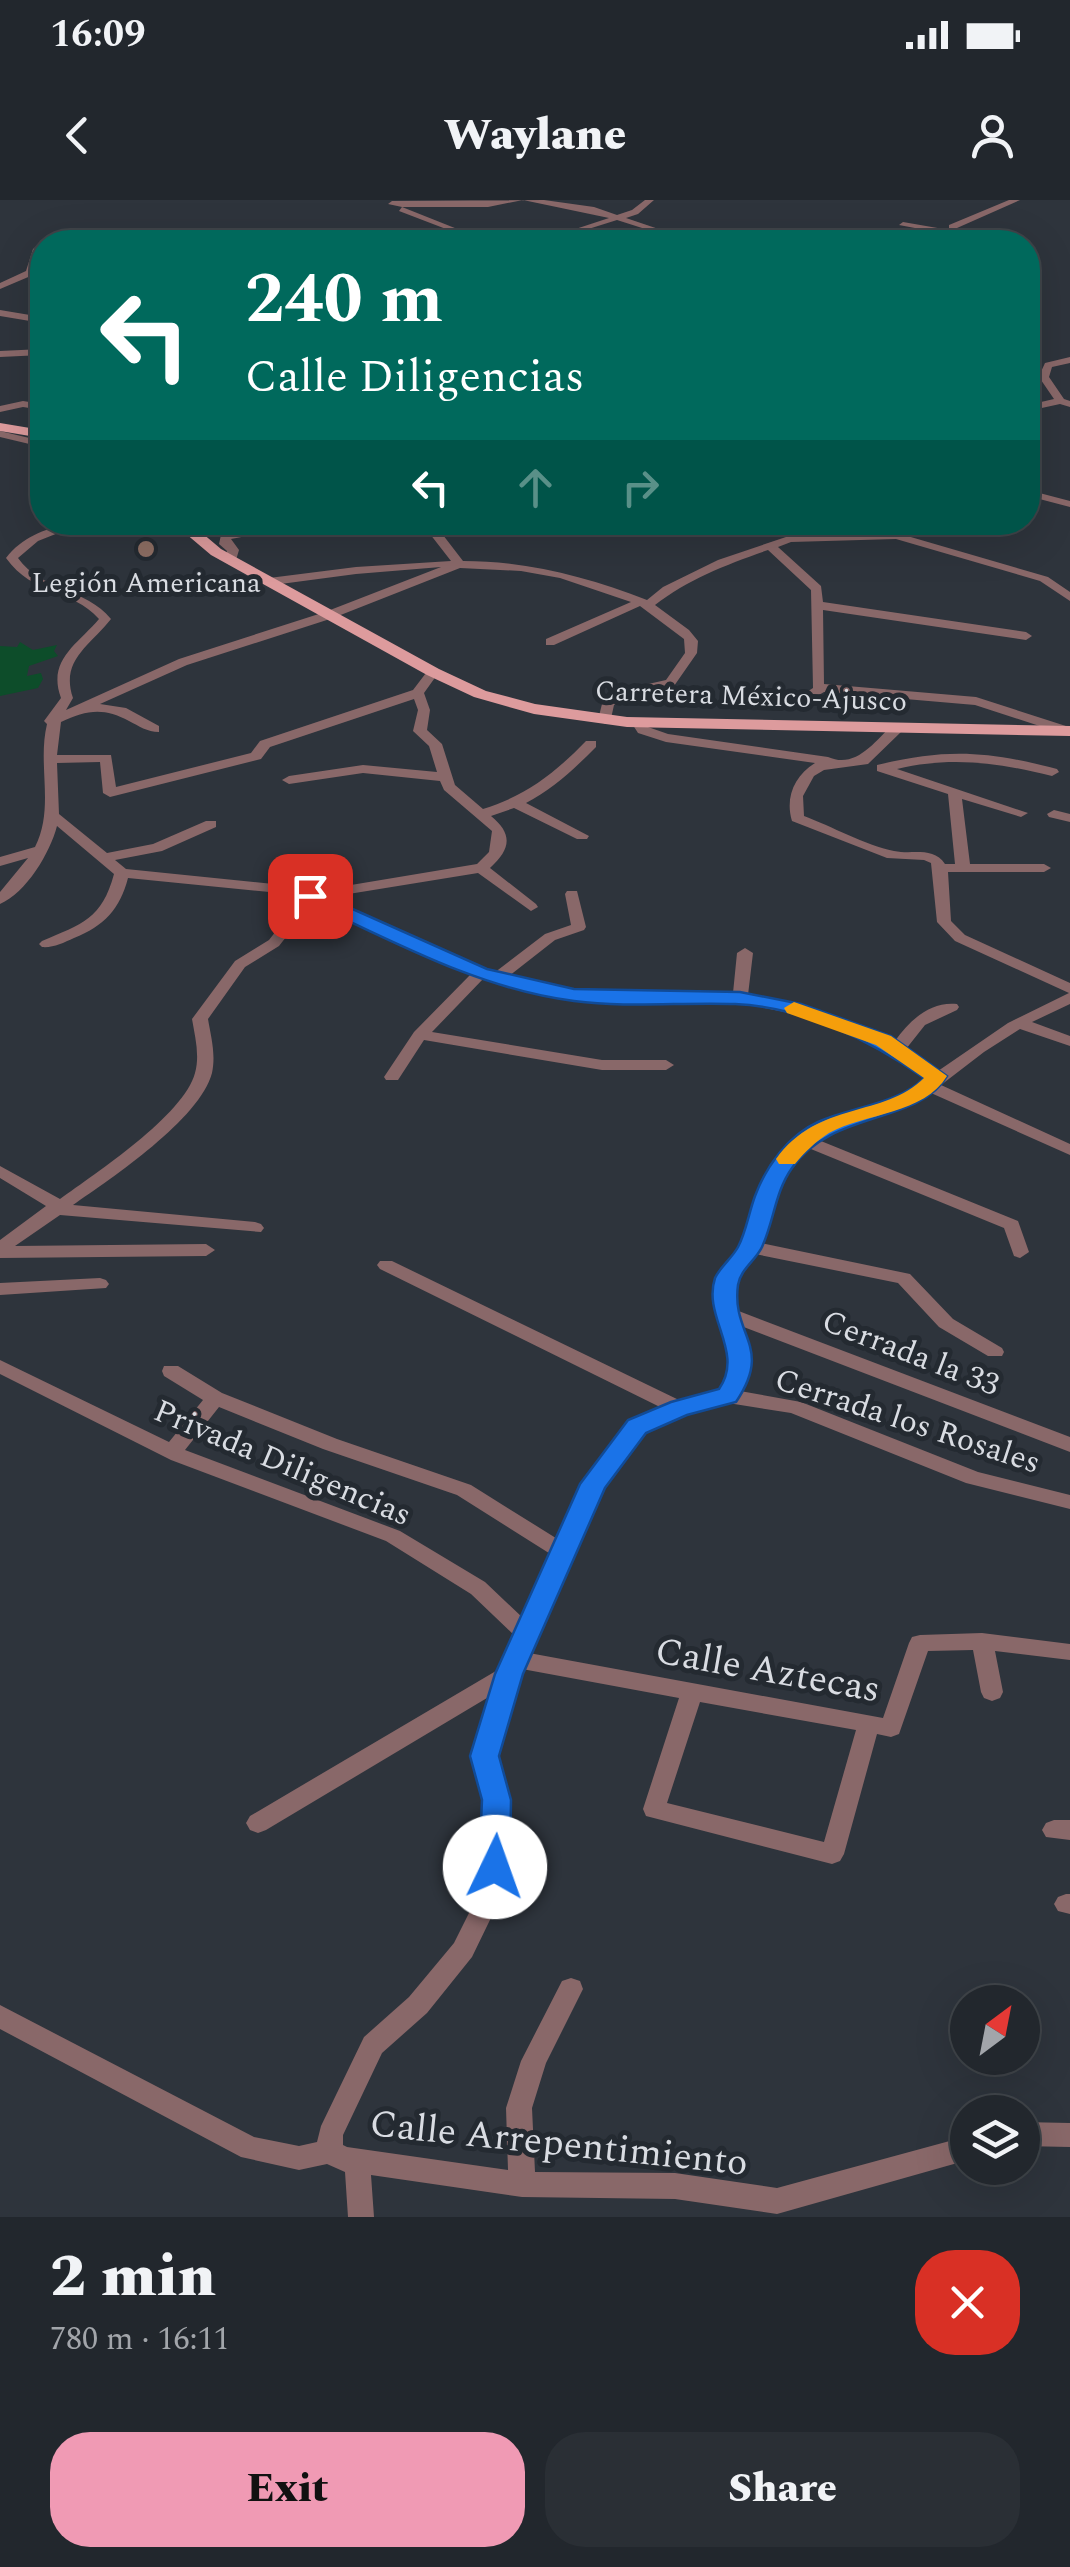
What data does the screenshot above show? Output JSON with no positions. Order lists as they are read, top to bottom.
{
  "streets": {
    "main road": ["Carretera México-Ajusco"],
    "street": [
      "Cerrada la 33",
      "Cerrada los Rosales",
      "Privada Diligencias",
      "Calle Aztecas",
      "Calle Arrepentimiento"
    ]
  },
  "places": ["Legión Americana"],
  "north": "top right",
  "page": {
    "status": "16:09",
    "header": "Waylane",
    "turn": ["240 m", "Calle Diligencias"],
    "heading": ["2 min", "780 m · 16:11"],
    "buttons": ["Exit", "Share"]
  }
}
